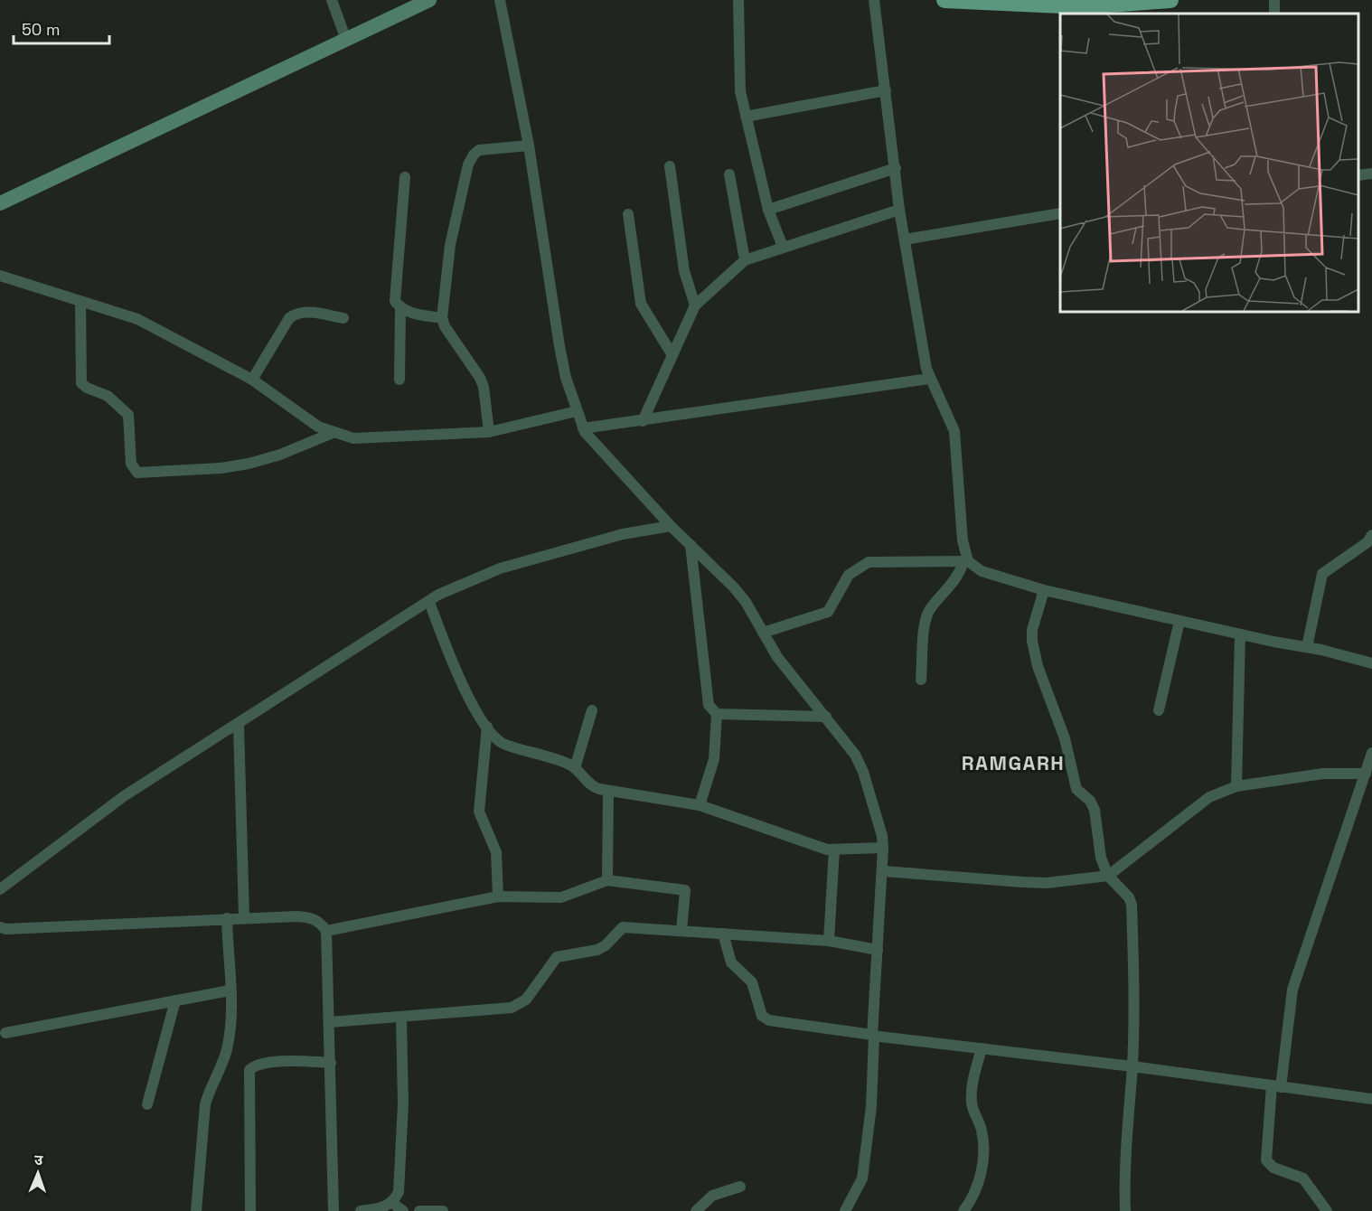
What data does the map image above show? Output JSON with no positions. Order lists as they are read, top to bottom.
{
  "districts": ["RAMGARH"],
  "scale_bar": "50 m",
  "north": "top"
}
